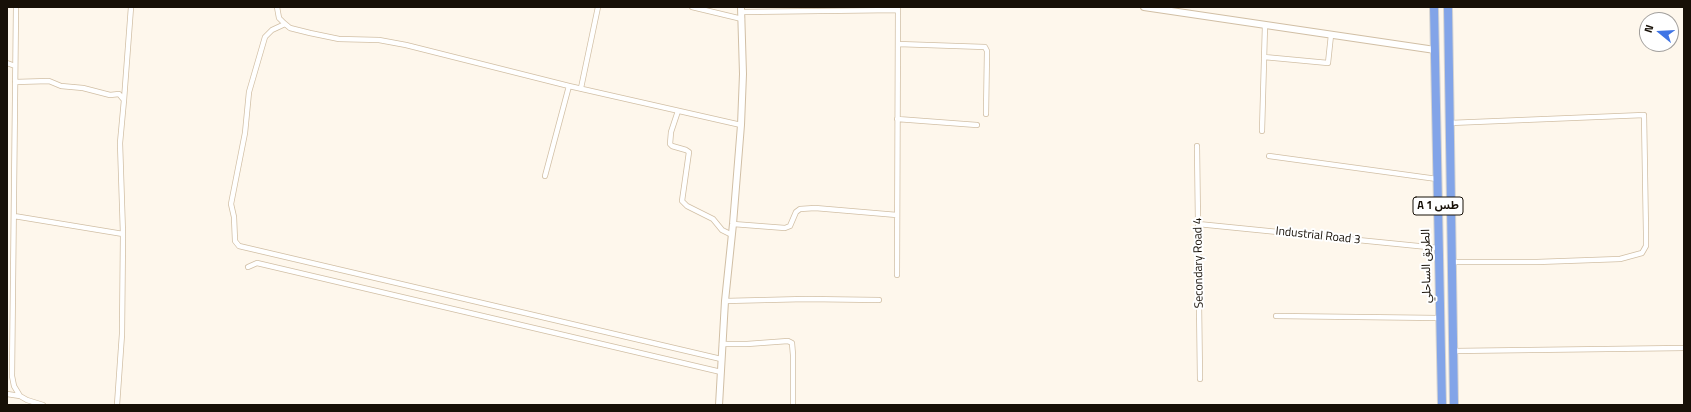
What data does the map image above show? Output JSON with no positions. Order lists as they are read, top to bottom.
{
  "streets": {
    "highway": ["A 1 طس", "الطريق الساحلي"],
    "street": ["Industrial Road 3", "Secondary Road 4"]
  },
  "crossings": [
    ["Industrial Road 3", "Secondary Road 4"],
    ["Industrial Road 3", "الطريق الساحلي"]
  ],
  "north": "left"
}
